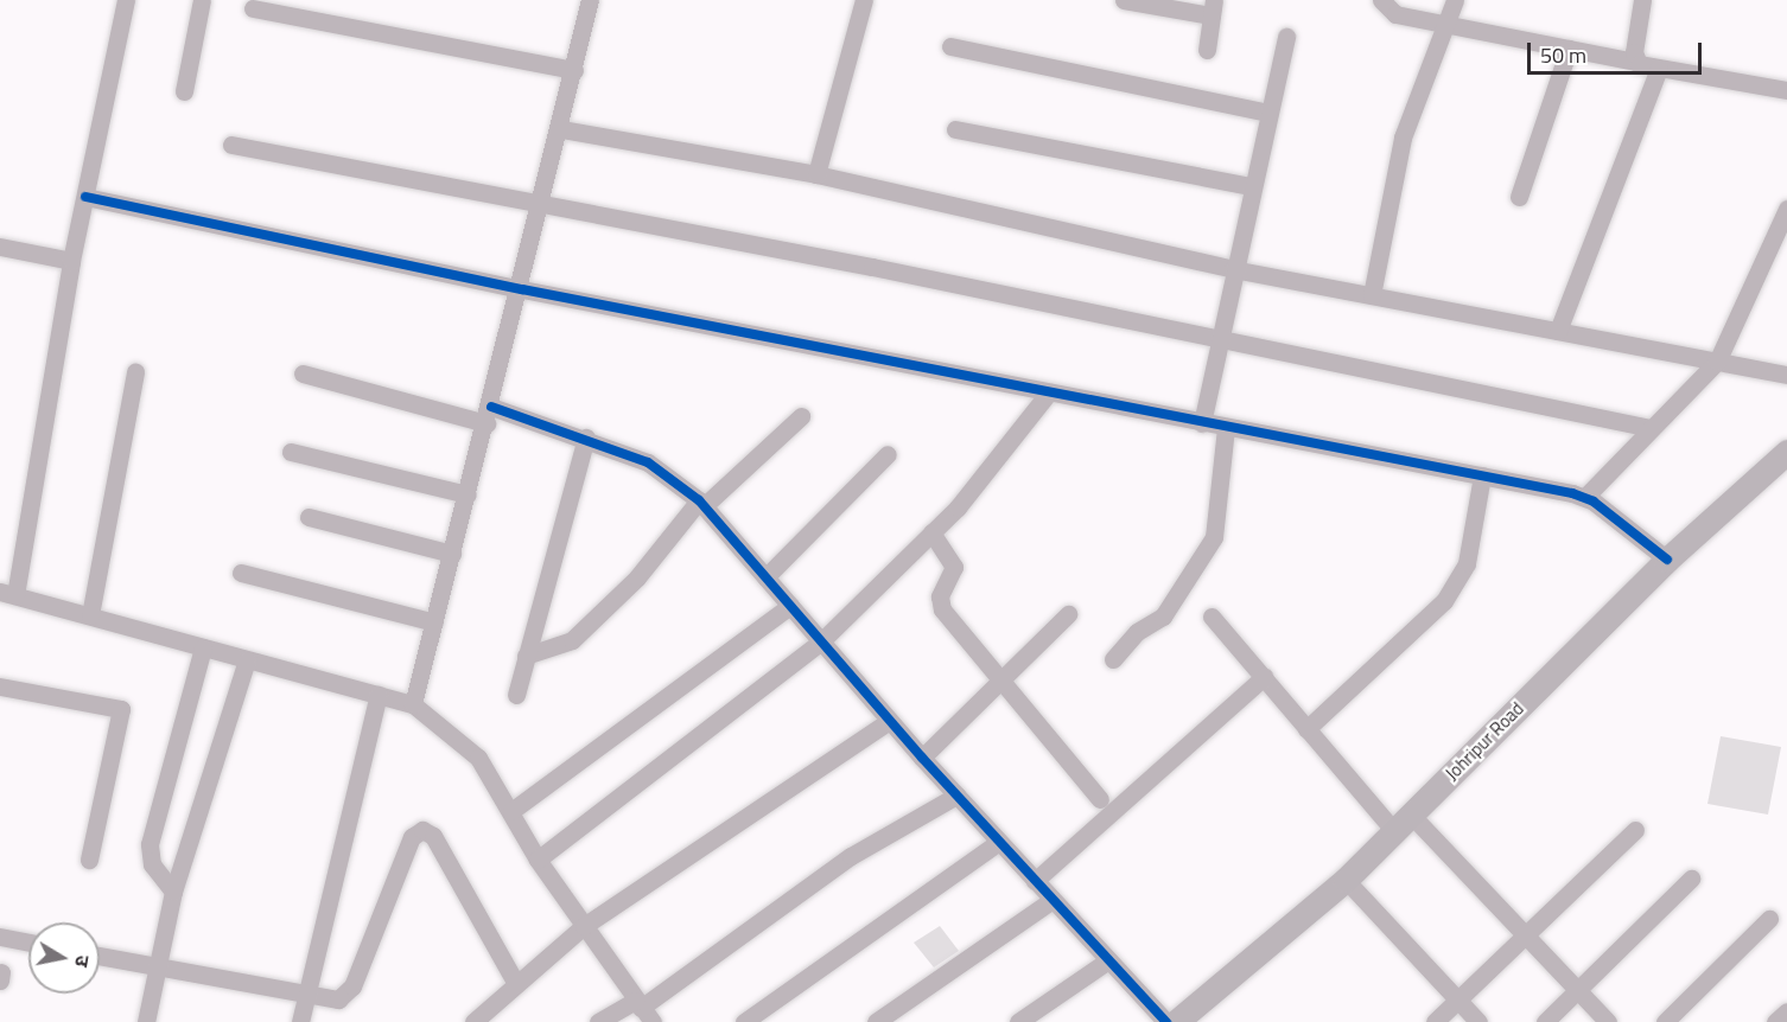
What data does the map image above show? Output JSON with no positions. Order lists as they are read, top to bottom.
{
  "streets": {
    "street": ["Johripur Road"]
  },
  "scale_bar": "50 m",
  "north": "right"
}
